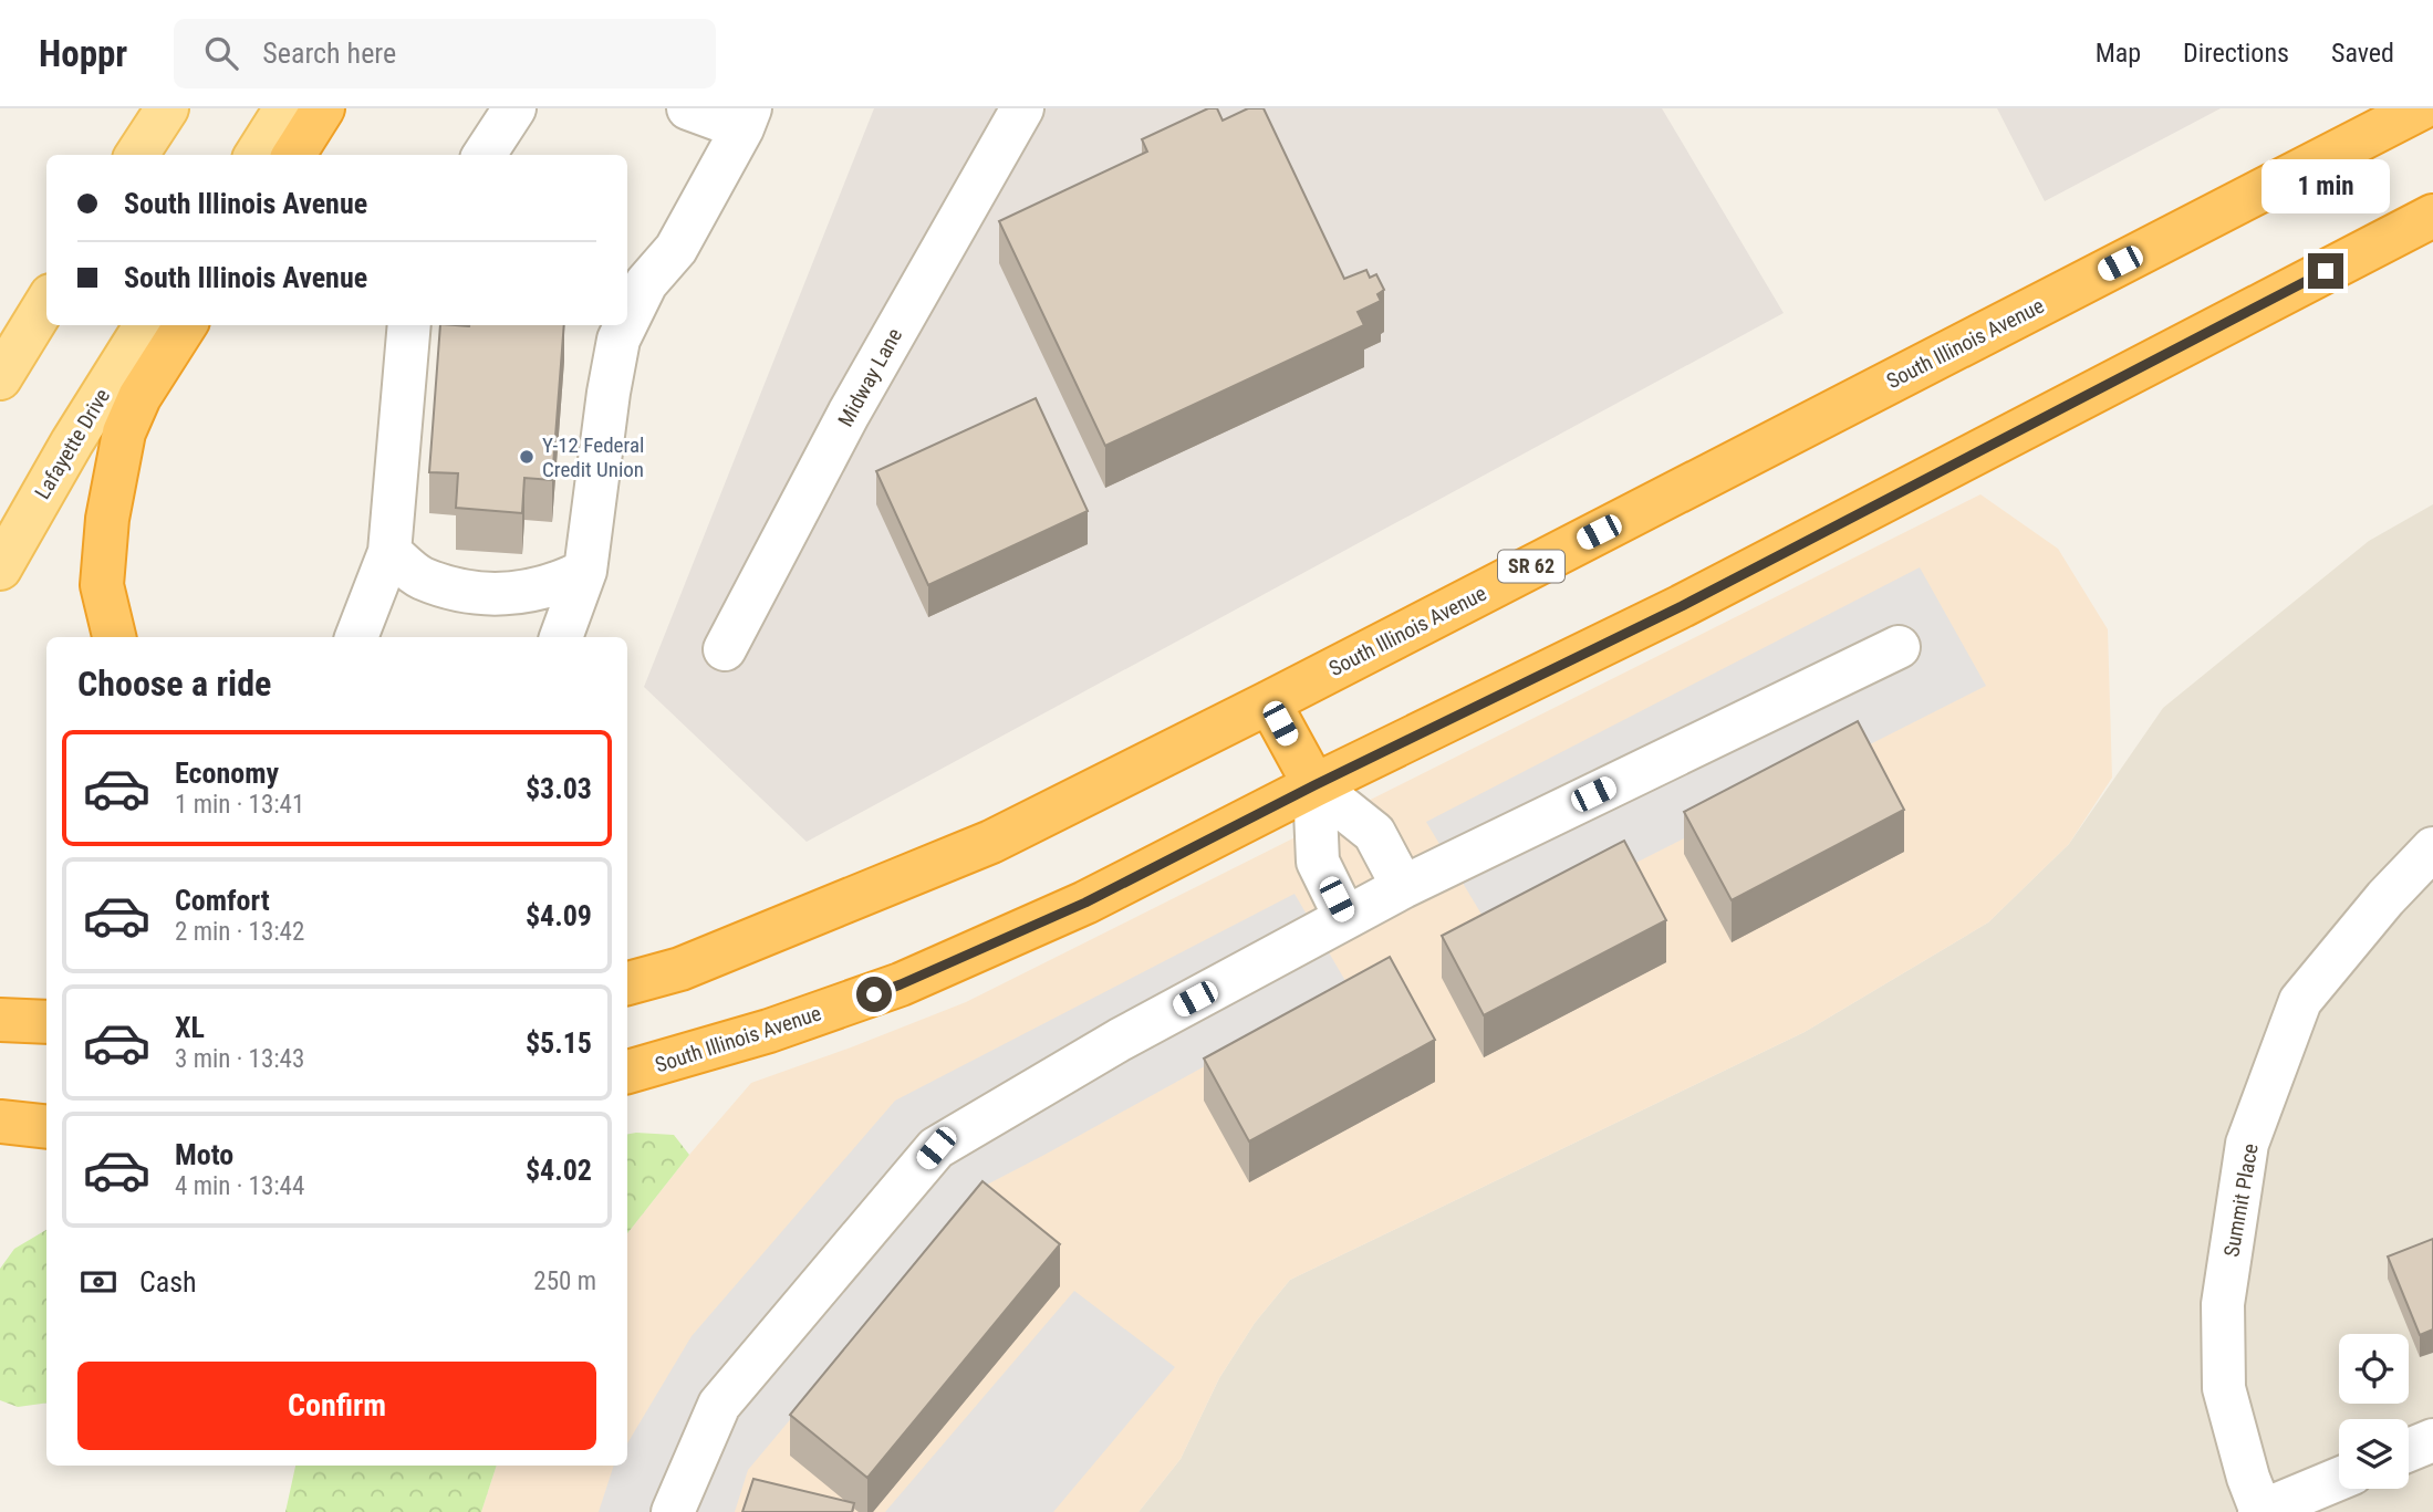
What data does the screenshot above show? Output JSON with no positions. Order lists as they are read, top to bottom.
{
  "streets": {
    "highway": ["South Illinois Avenue", "SR 62"],
    "main road": ["Lafayette Drive"],
    "street": ["Midway Lane", "Summit Place"]
  },
  "places": ["Y-12 Federal Credit Union"],
  "page": {
    "header": "Hoppr",
    "search": "Search here",
    "nav": ["Map", "Directions", "Saved"],
    "banner": ["South Illinois Avenue", "South Illinois Avenue"],
    "bubble": "1 min",
    "heading": "Choose a ride",
    "list": [
      {
        "name": "Economy",
        "note": "1 min · 13:41",
        "value": "$3.03"
      },
      {
        "name": "Comfort",
        "note": "2 min · 13:42",
        "value": "$4.09"
      },
      {
        "name": "XL",
        "note": "3 min · 13:43",
        "value": "$5.15"
      },
      {
        "name": "Moto",
        "note": "4 min · 13:44",
        "value": "$4.02"
      }
    ],
    "pay": ["Cash", "250 m"],
    "buttons": "Confirm"
  }
}
